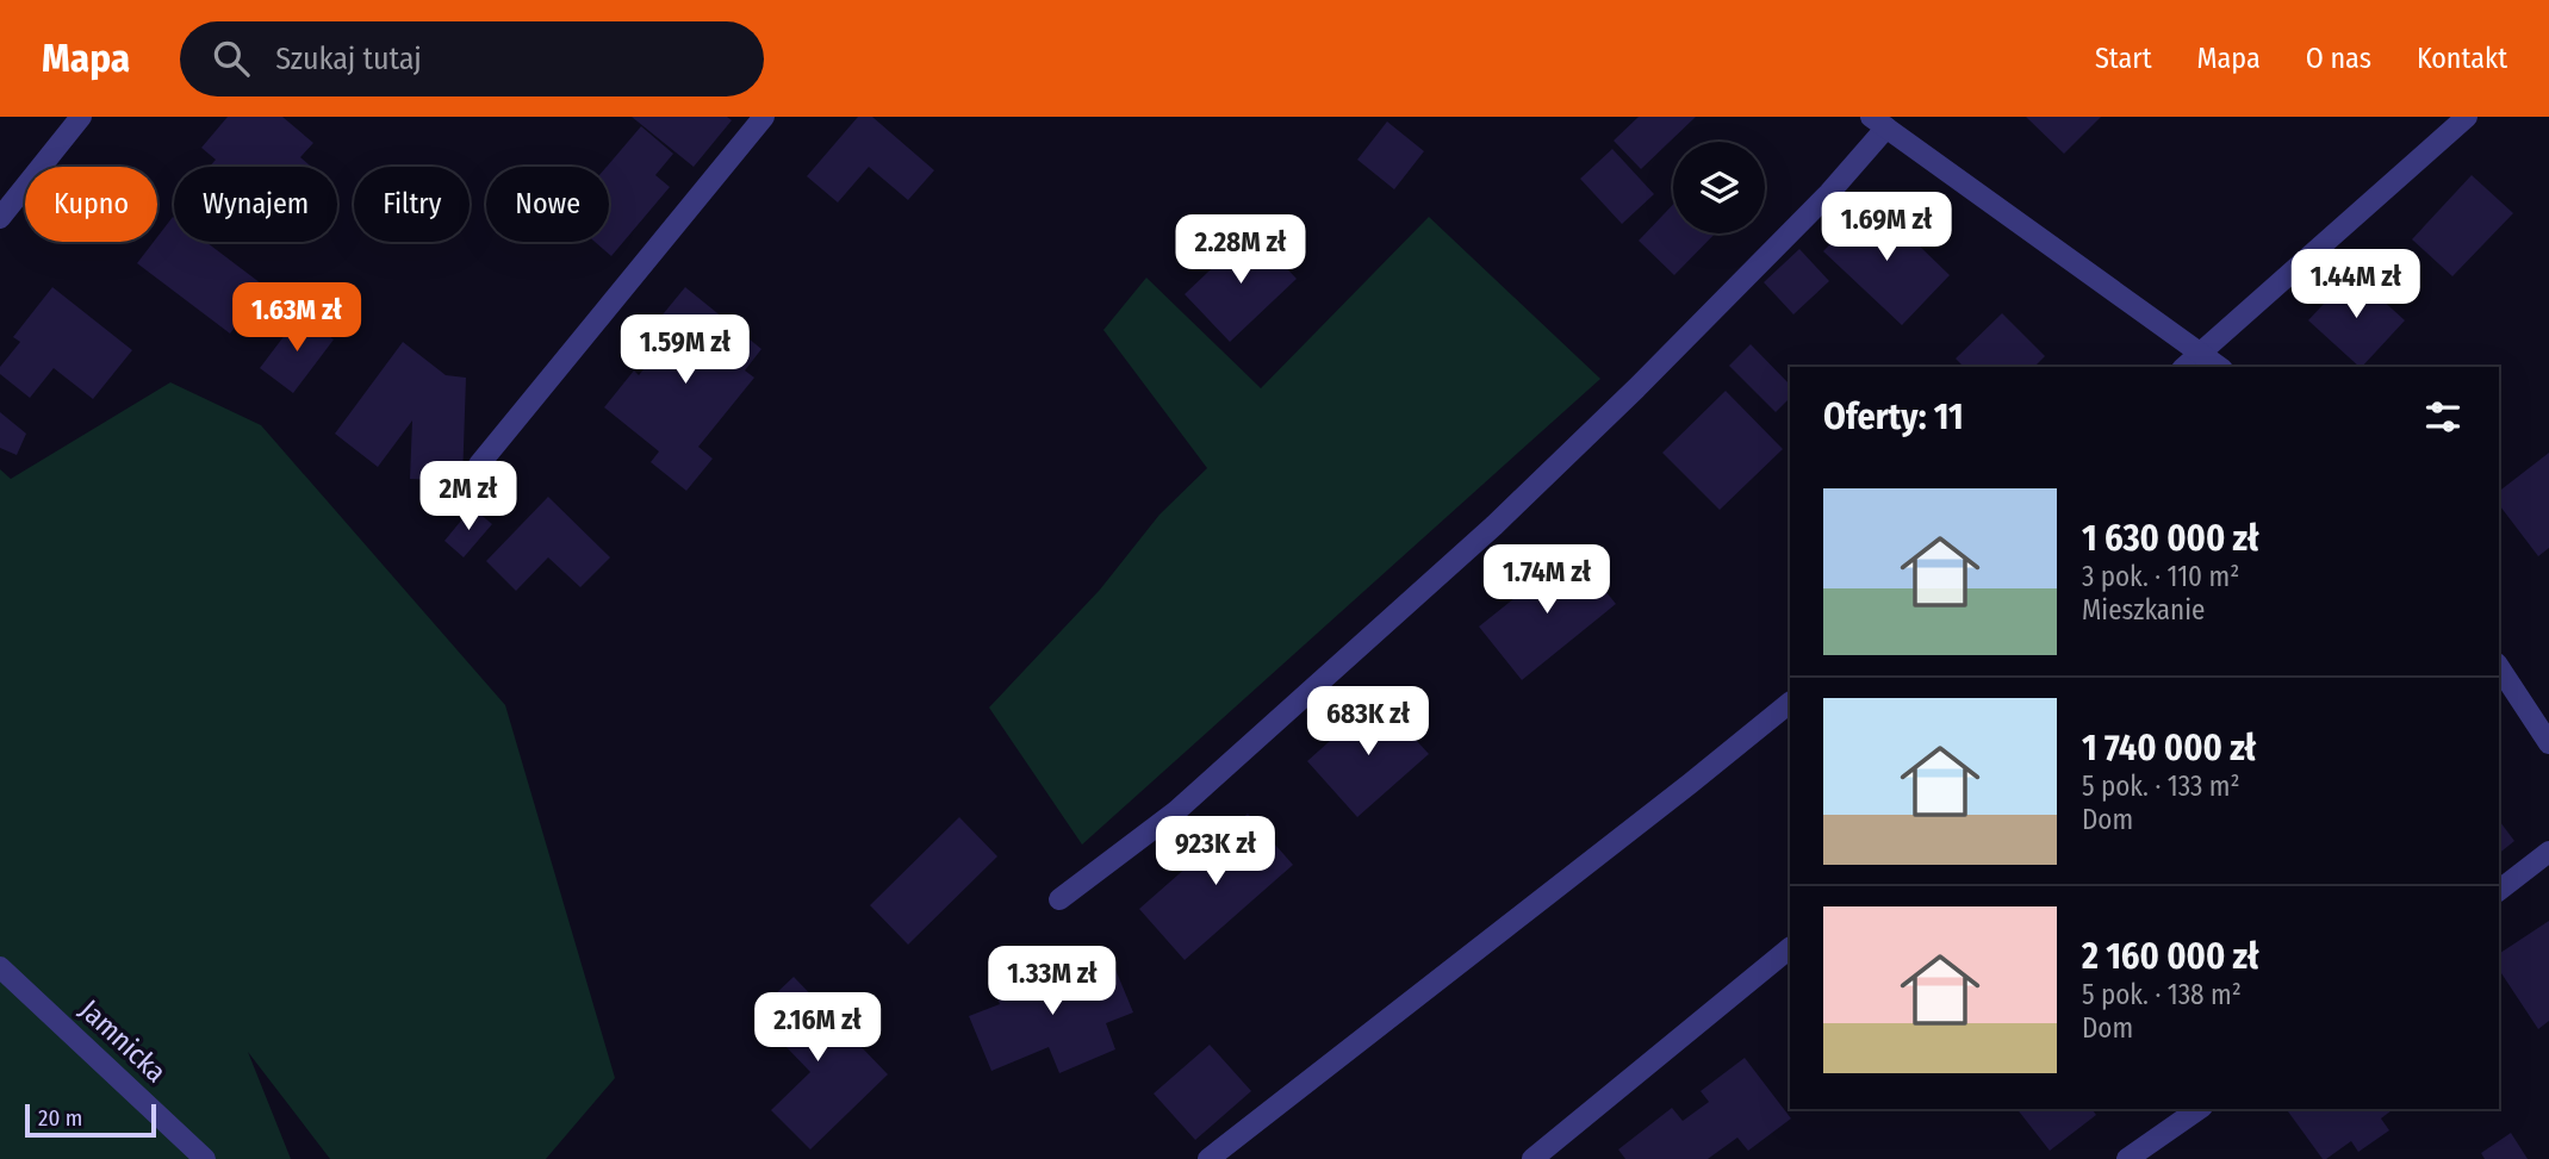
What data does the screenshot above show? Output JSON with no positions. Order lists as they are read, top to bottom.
{
  "streets": {
    "street": ["Jamnicka"]
  },
  "scale_bar": "20 m",
  "page": {
    "header": "Mapa",
    "search": "Szukaj tutaj",
    "nav": [
      "Start",
      "Mapa",
      "O nas",
      "Kontakt"
    ],
    "chip": [
      "Kupno",
      "Wynajem",
      "Filtry",
      "Nowe"
    ],
    "price": [
      "1.69M zł",
      "2.28M zł",
      "1.44M zł",
      "1.63M zł",
      "1.59M zł",
      "2M zł",
      "1.74M zł",
      "683K zł",
      "923K zł",
      "1.33M zł",
      "2.16M zł"
    ],
    "heading": "Oferty: 11",
    "list": [
      {
        "name": "1 630 000 zł",
        "note": "3 pok. · 110 m² · Mieszkanie"
      },
      {
        "name": "1 740 000 zł",
        "note": "5 pok. · 133 m² · Dom"
      },
      {
        "name": "2 160 000 zł",
        "note": "5 pok. · 138 m² · Dom"
      }
    ],
    "scale": "20 m"
  }
}
